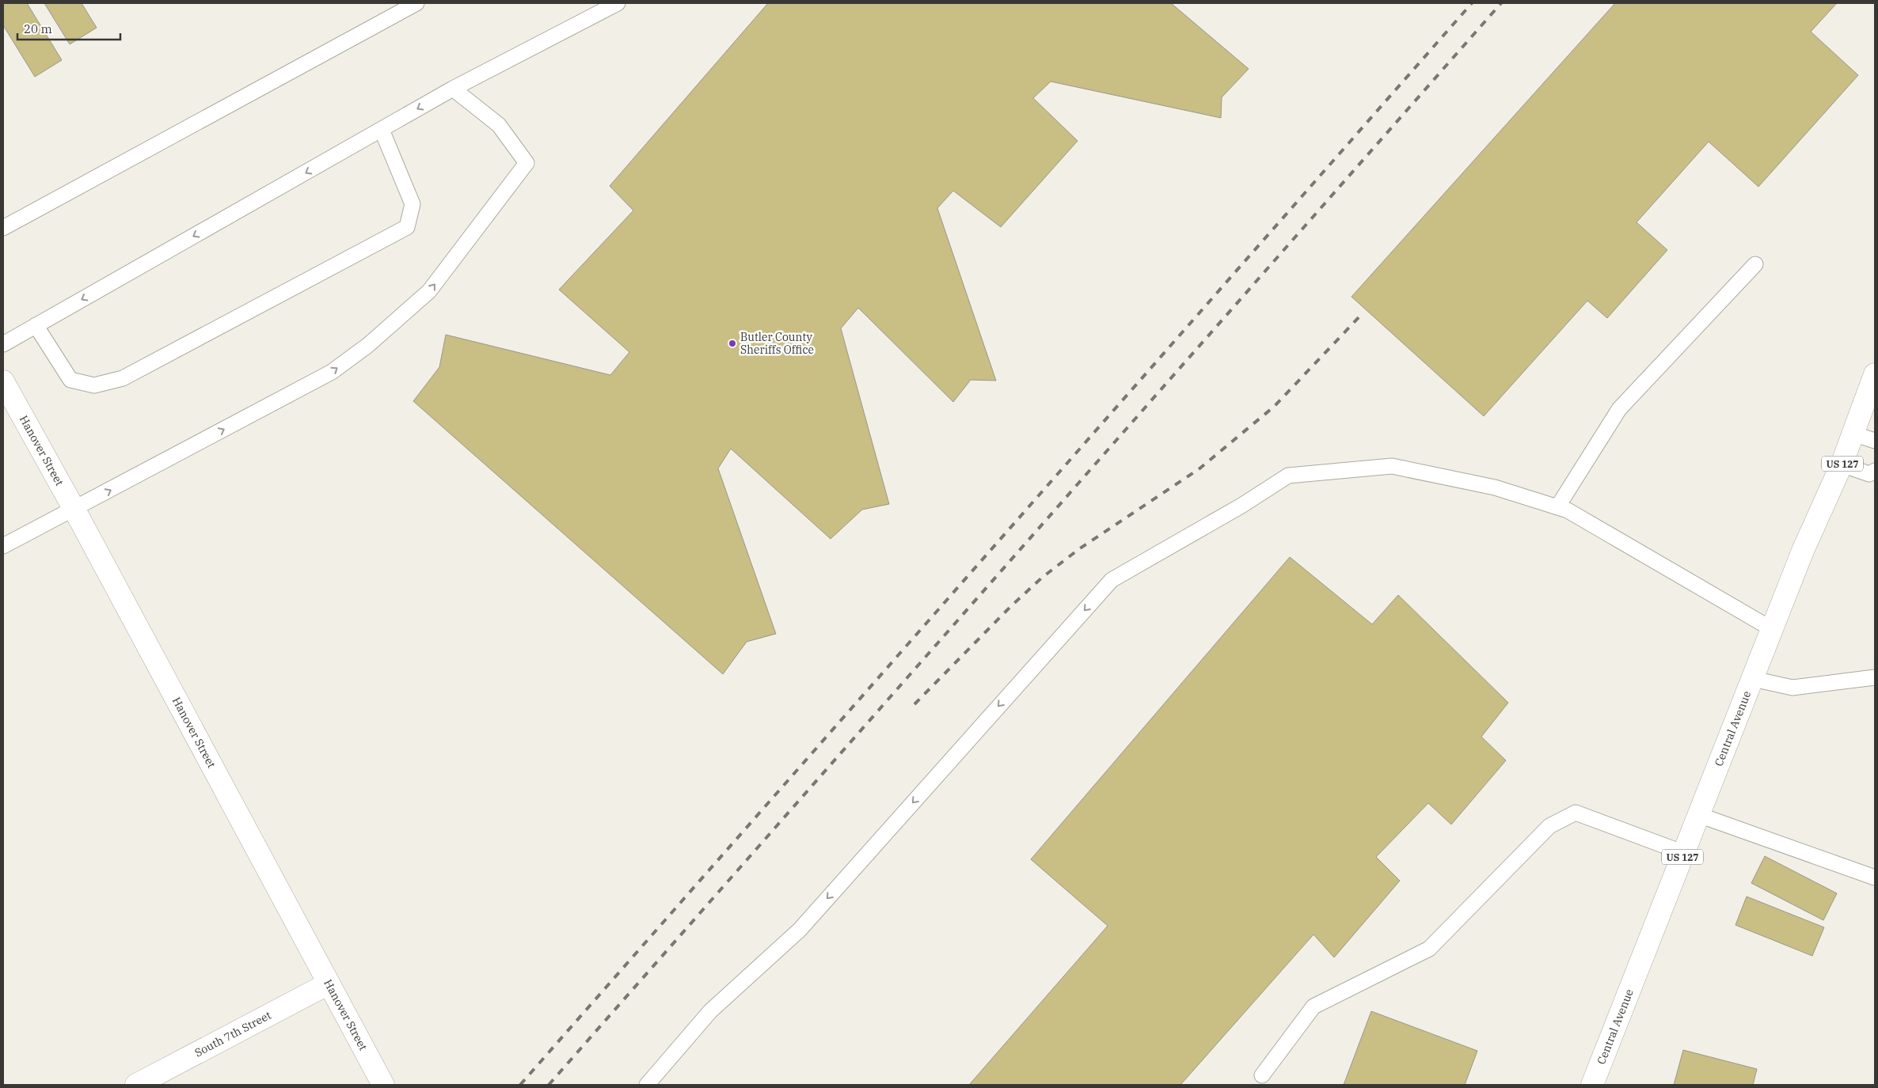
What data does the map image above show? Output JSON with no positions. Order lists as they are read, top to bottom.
{
  "streets": {
    "street": [
      "Hanover Street",
      "US 127",
      "Central Avenue",
      "South 7th Street"
    ]
  },
  "crossings": [
    ["Hanover Street", "South 7th Street"]
  ],
  "places": ["Butler County Sheriffs Office"],
  "scale_bar": "20 m"
}
